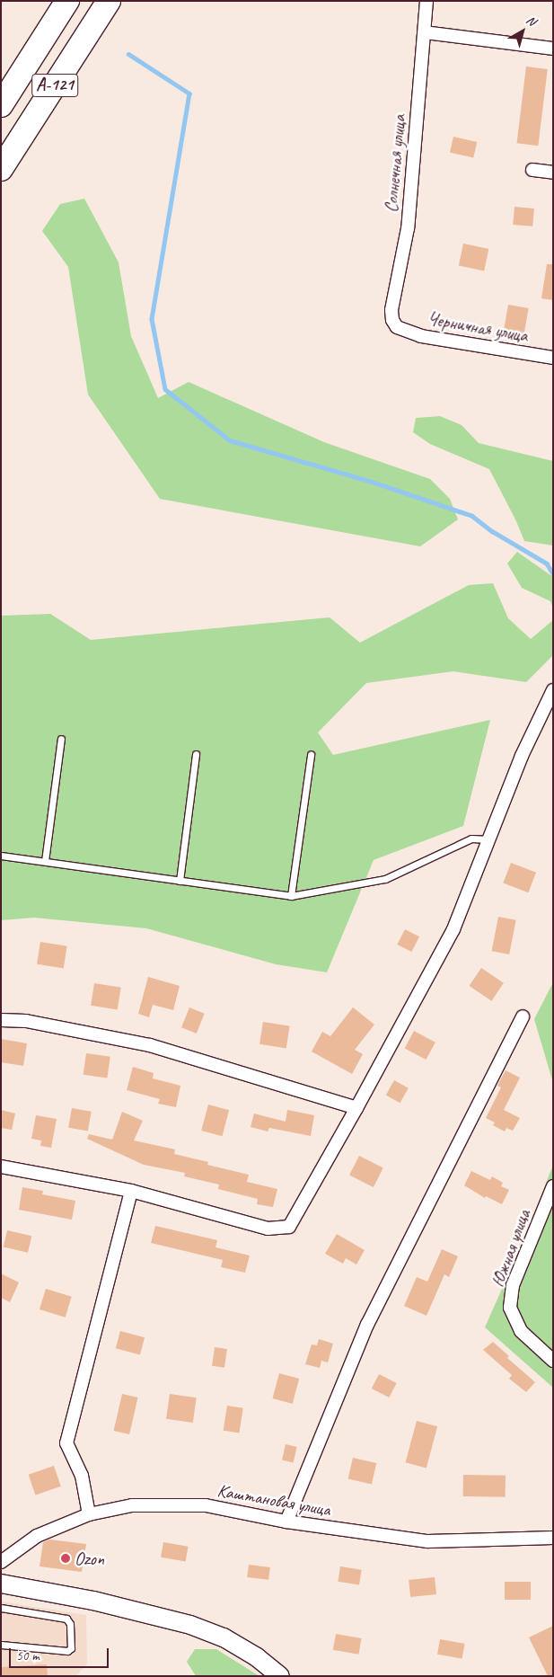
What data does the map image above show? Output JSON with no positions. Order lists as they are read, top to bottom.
{
  "streets": {
    "highway": ["А-121"],
    "street": [
      "Солнечная улица",
      "Черничная улица",
      "Южная улица",
      "Каштановая улица"
    ]
  },
  "crossings": [
    ["Солнечная улица", "Черничная улица"]
  ],
  "places": ["Ozon"],
  "scale_bar": "50 m",
  "north": "top right"
}
